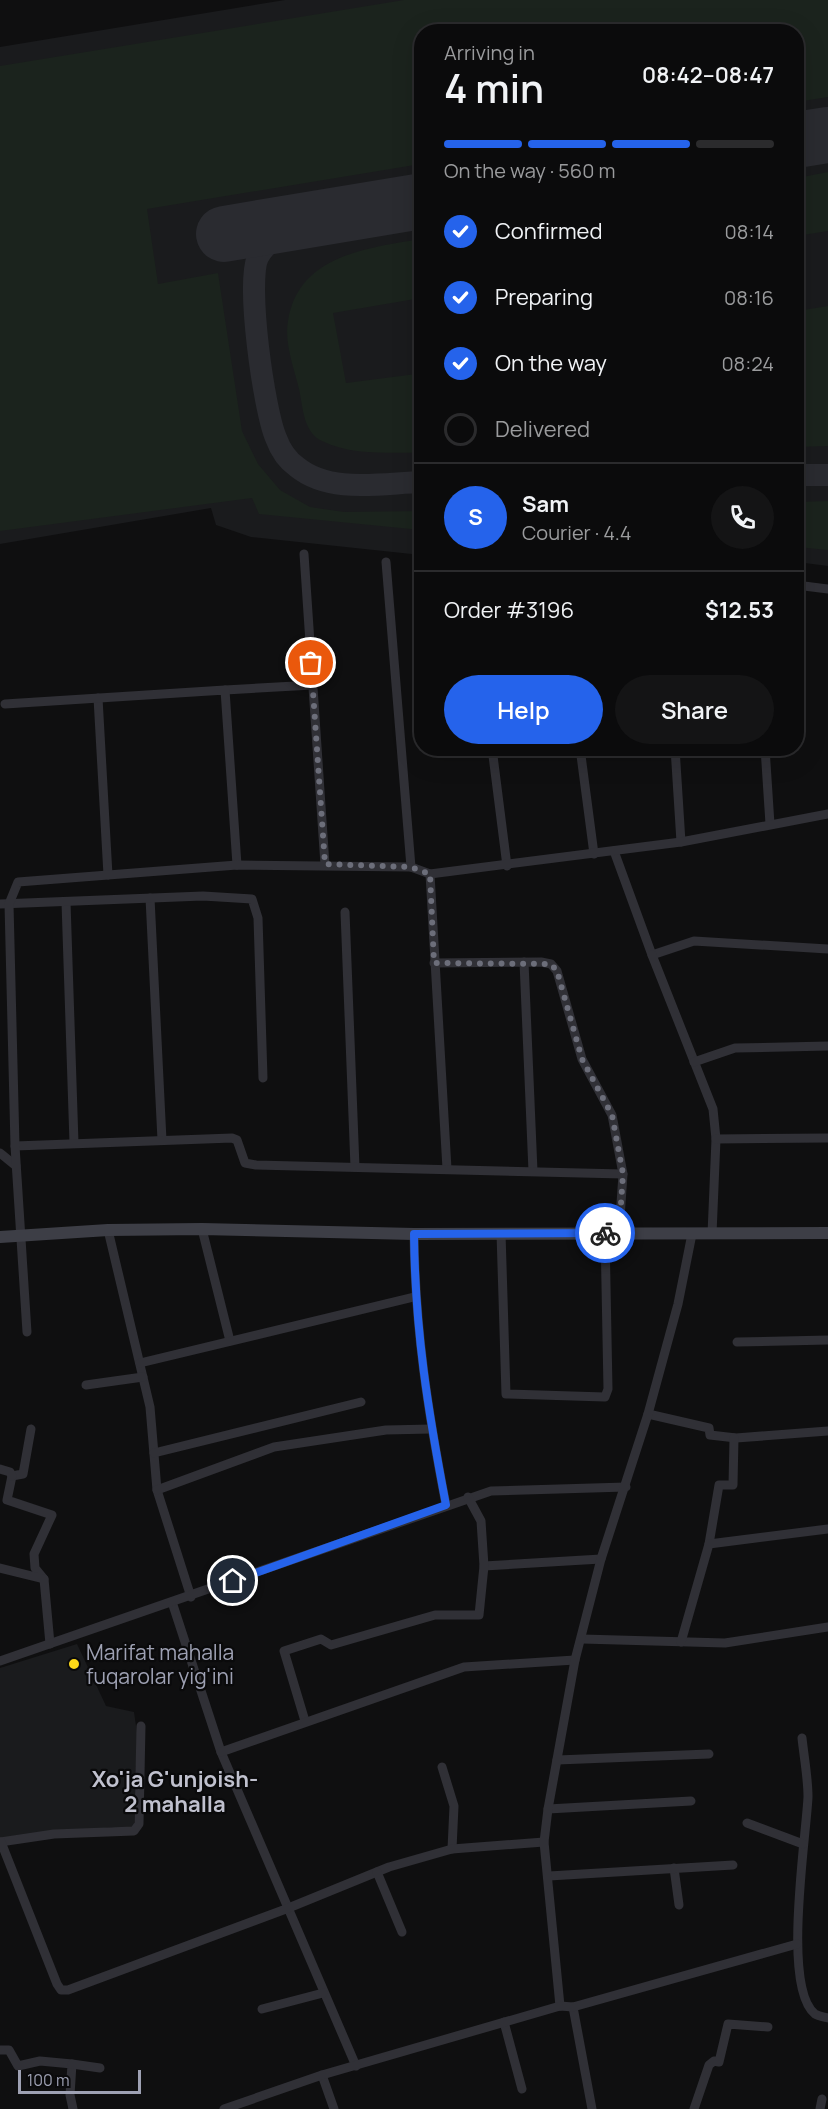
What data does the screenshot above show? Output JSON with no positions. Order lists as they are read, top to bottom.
{
  "districts": ["Xo'ja G'unjoish- 2 mahalla"],
  "places": ["Marifat mahalla fuqarolar yig'ini"],
  "scale_bar": "100 m",
  "page": {
    "heading": ["4 min", "Arriving in", "08:42–08:47"],
    "panel": [
      "Sam",
      "Courier · 4.4",
      "Order #3196",
      "$12.53"
    ],
    "bar": "On the way · 560 m",
    "list": [
      ["Confirmed", "08:14"],
      ["Preparing", "08:16"],
      ["On the way", "08:24"],
      "Delivered"
    ],
    "round": "S",
    "buttons": ["Help", "Share"],
    "scale": "100 m"
  }
}
